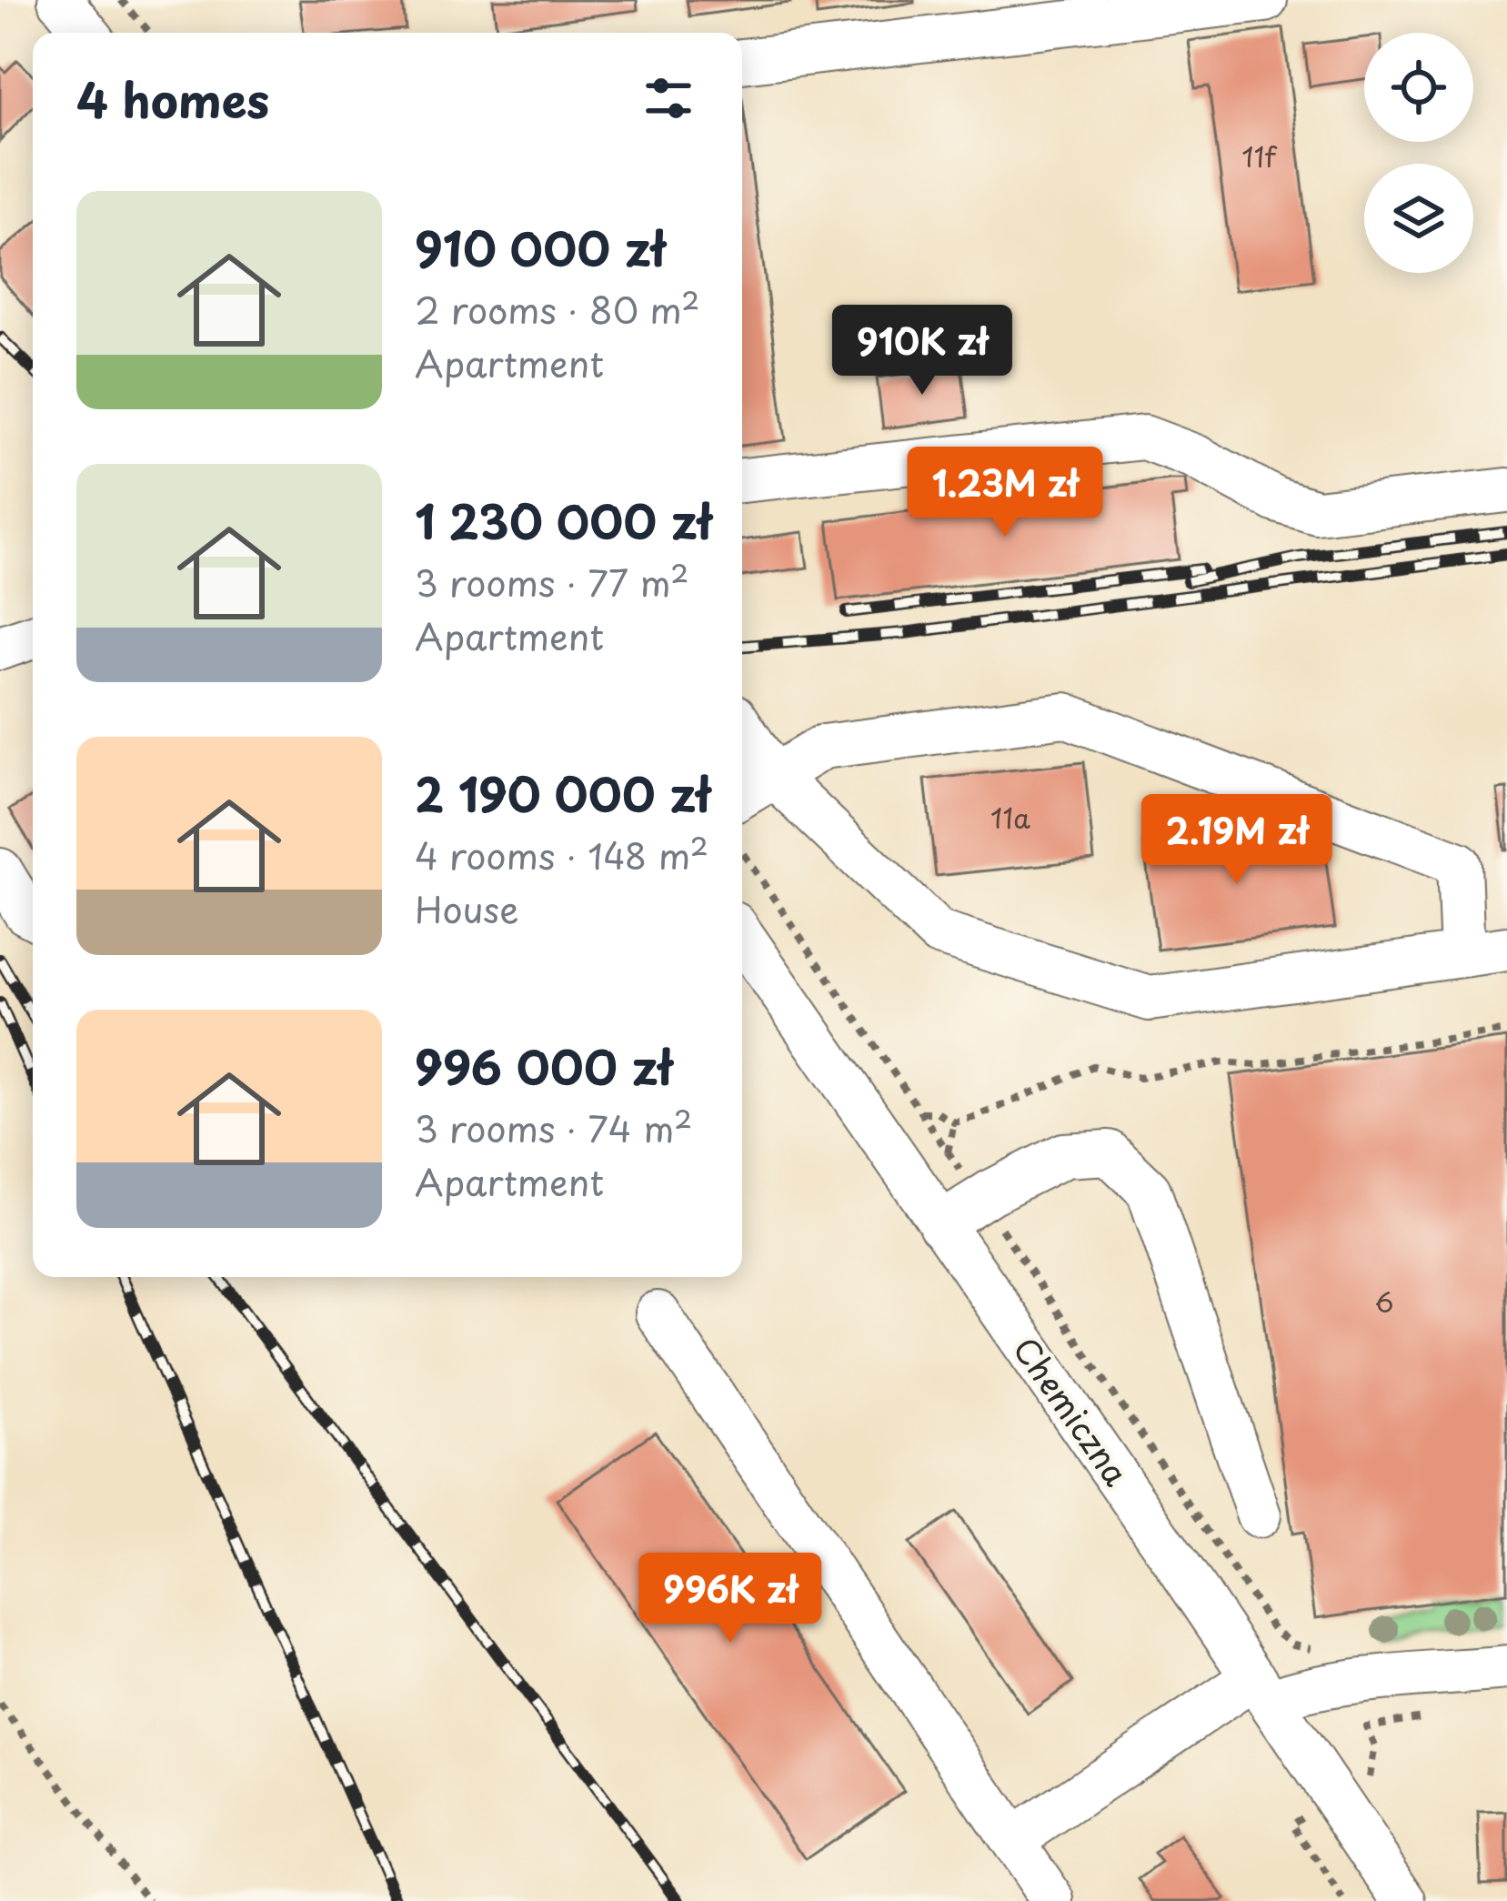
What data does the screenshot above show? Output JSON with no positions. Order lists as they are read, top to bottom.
{
  "streets": {
    "street": ["Chemiczna"]
  },
  "house_numbers": ["11f", "11a", "6"],
  "page": {
    "heading": "4 homes",
    "list": [
      {
        "name": "910 000 zł",
        "note": "2 rooms · 80 m² · Apartment"
      },
      {
        "name": "1 230 000 zł",
        "note": "3 rooms · 77 m² · Apartment"
      },
      {
        "name": "2 190 000 zł",
        "note": "4 rooms · 148 m² · House"
      },
      {
        "name": "996 000 zł",
        "note": "3 rooms · 74 m² · Apartment"
      }
    ],
    "price": [
      "910K zł",
      "1.23M zł",
      "2.19M zł",
      "996K zł"
    ]
  }
}
